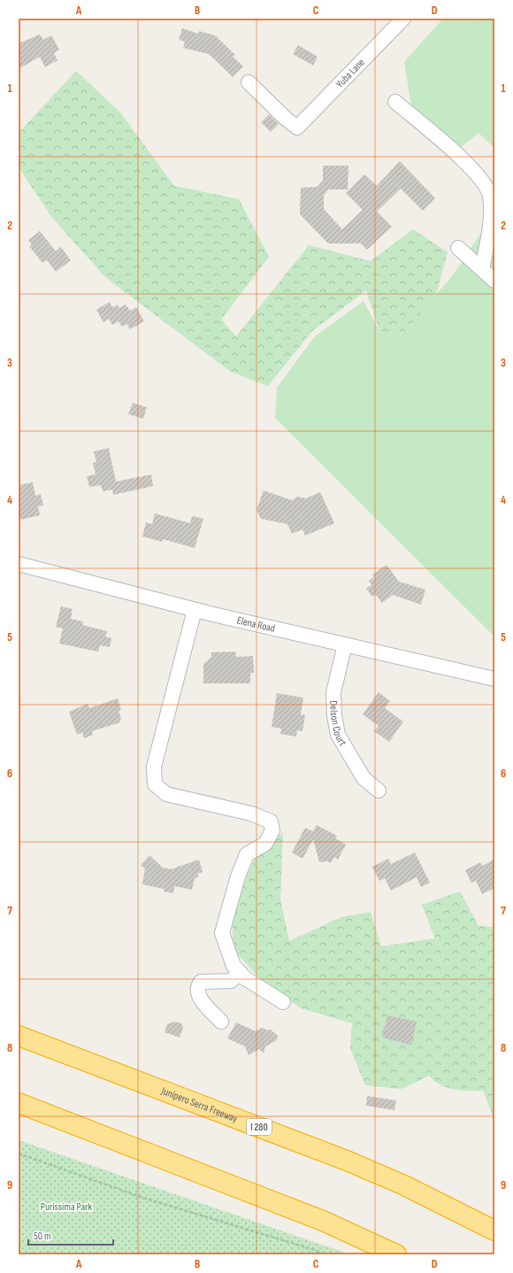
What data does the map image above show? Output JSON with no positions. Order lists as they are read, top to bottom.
{
  "streets": {
    "highway": ["Junipero Serra Freeway", "I 280"],
    "street": ["Yuba Lane", "Elena Road", "Delson Court"]
  },
  "crossings": [
    ["Elena Road", "Delson Court"]
  ],
  "parks": ["Purissima Park"],
  "scale_bar": "50 m",
  "grid": {
    "columns": [
      "A",
      "B",
      "C",
      "D"
    ],
    "rows": [
      "1",
      "2",
      "3",
      "4",
      "5",
      "6",
      "7",
      "8",
      "9"
    ]
  }
}
